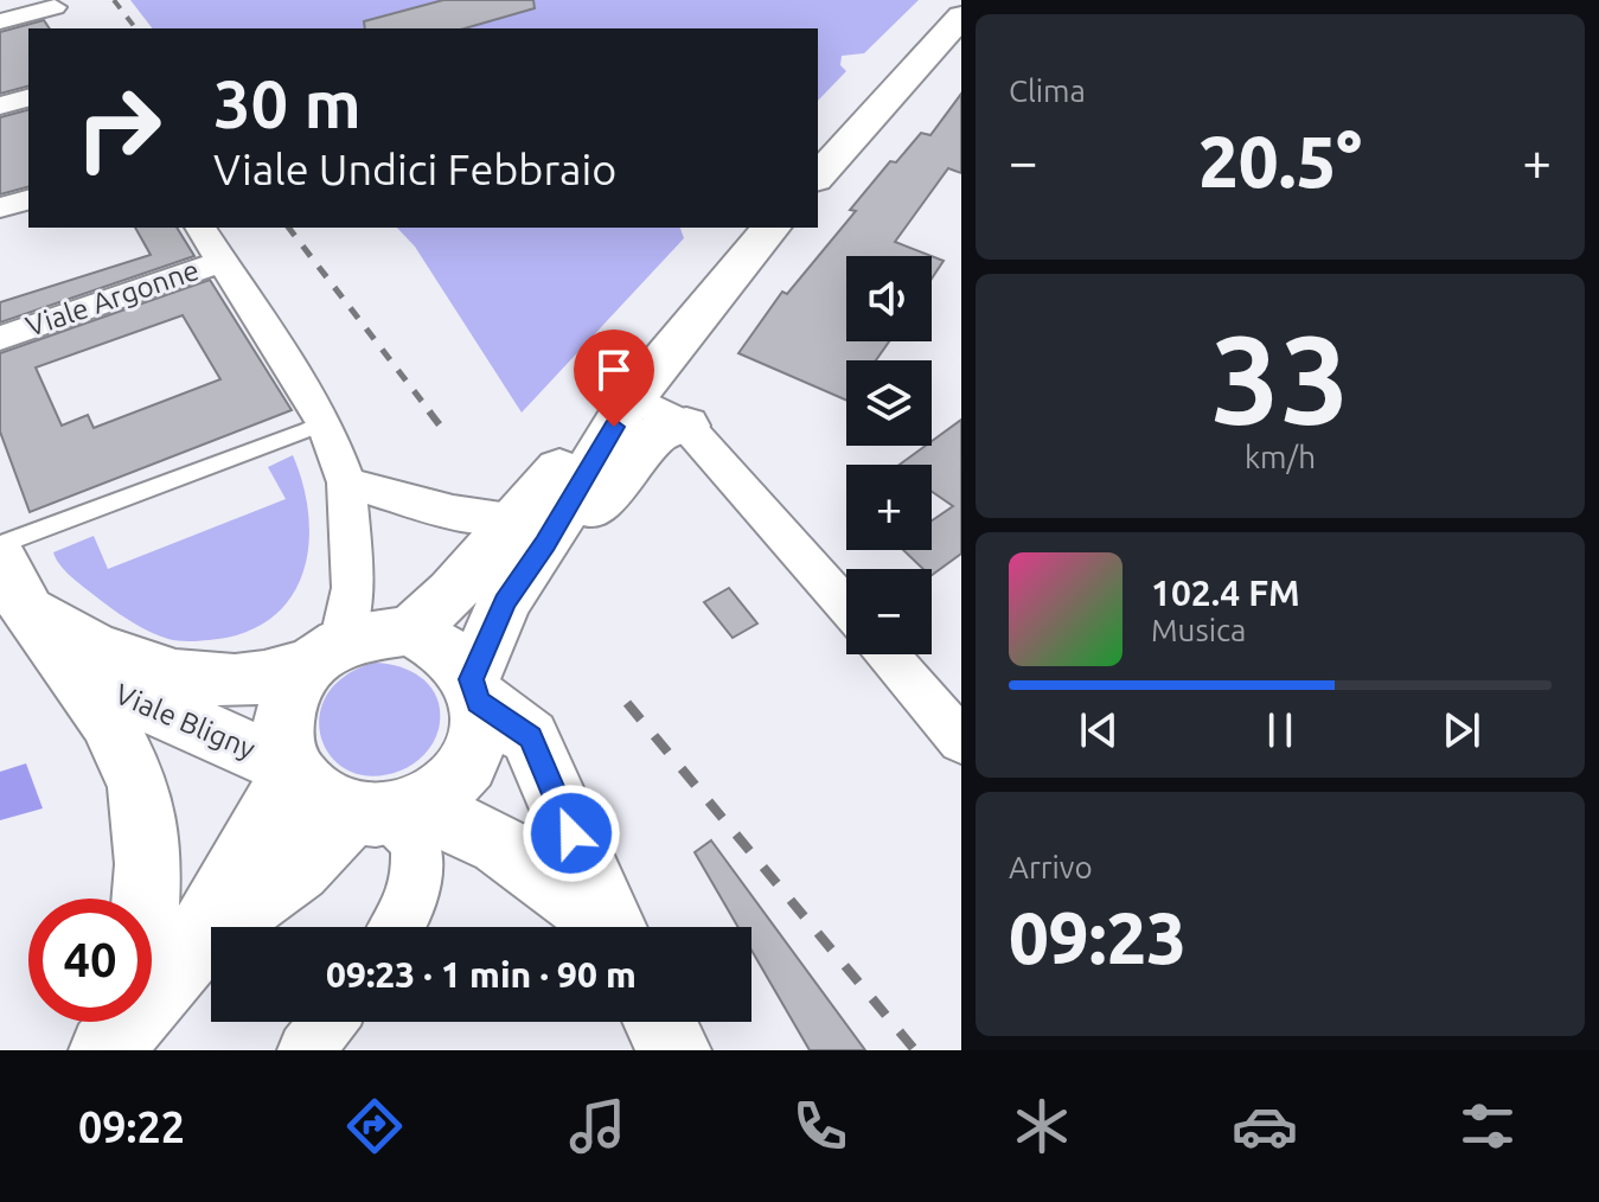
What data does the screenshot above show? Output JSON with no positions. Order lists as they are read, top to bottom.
{
  "streets": {
    "street": ["Viale Argonne", "Viale Bligny"]
  },
  "crossings": [
    ["Viale Argonne", "Viale Bligny"]
  ],
  "page": {
    "tile": [
      "Clima",
      ["33", "km/h"],
      ["Arrivo", "09:23"]
    ],
    "turn": ["30 m", "Viale Undici Febbraio"],
    "heat": ["−", "20.5°", "+"],
    "map_buttons": ["+", "−"],
    "song": ["102.4 FM", "Musica"],
    "limit": "40",
    "trip": "09:23 · 1 min · 90 m",
    "tabs": "09:22"
  }
}
